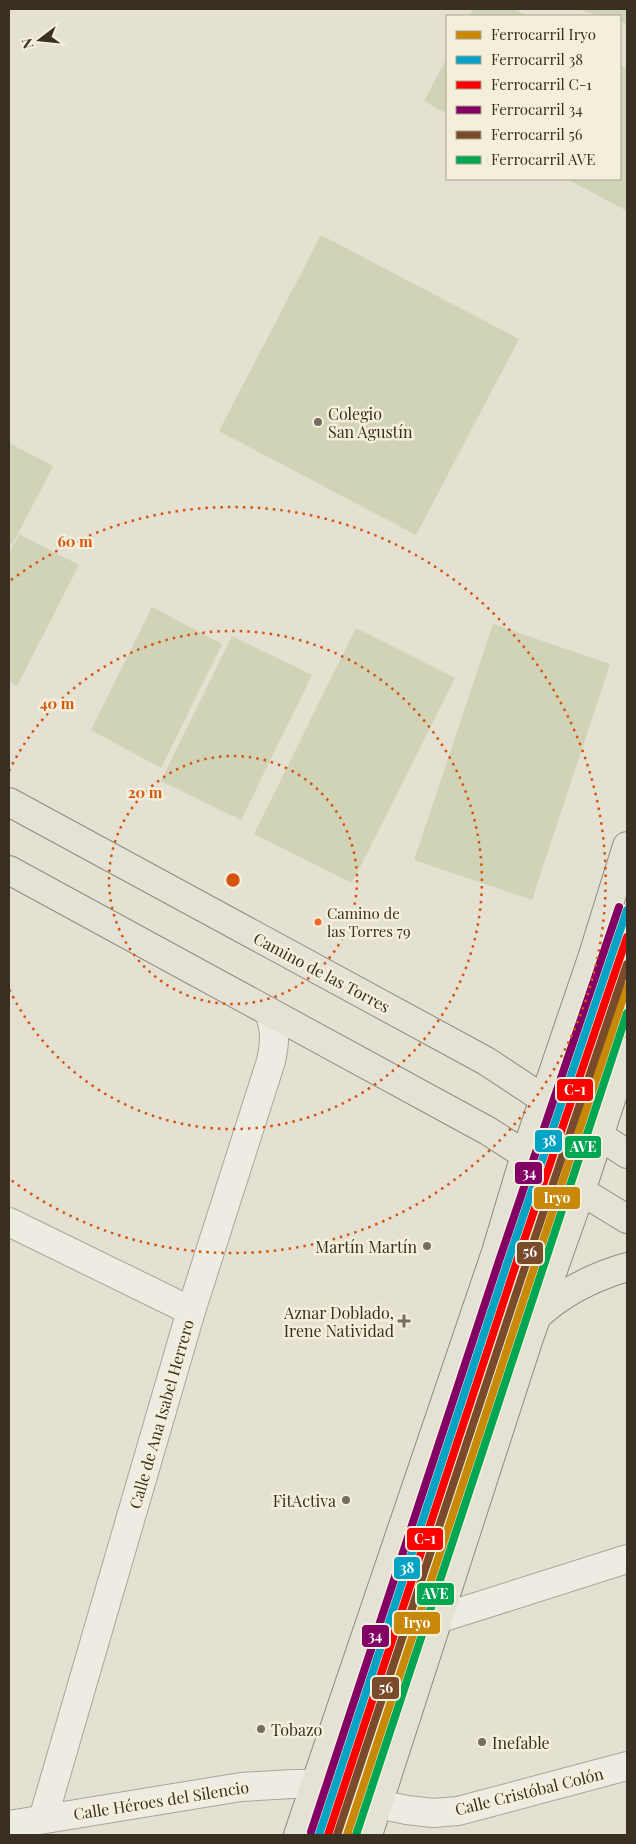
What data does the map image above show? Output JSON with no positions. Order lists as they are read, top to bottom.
{
  "streets": {
    "main road": ["Camino de las Torres"],
    "street": ["Calle de Ana Isabel Herrero", "Calle Cristóbal Colón", "Calle Héroes del Silencio"]
  },
  "crossings": [
    ["Calle de Ana Isabel Herrero", "Calle Héroes del Silencio"],
    ["Calle Cristóbal Colón", "Calle Héroes del Silencio"]
  ],
  "places": {
    "other": [
      "Colegio San Agustín",
      "Camino de las Torres 79",
      "Martín Martín",
      "FitActiva",
      "Tobazo",
      "Inefable"
    ],
    "health": ["Aznar Doblado, Irene Natividad"]
  },
  "lines": [
    "rail line 34",
    "rail line 38",
    "rail line C-1",
    "rail line 56",
    "rail line Iryo",
    "rail line AVE"
  ],
  "legend": [
    "Ferrocarril Iryo",
    "Ferrocarril 38",
    "Ferrocarril C-1",
    "Ferrocarril 34",
    "Ferrocarril 56",
    "Ferrocarril AVE"
  ],
  "north": "left",
  "rings": ["60 m", "40 m", "20 m"]
}
